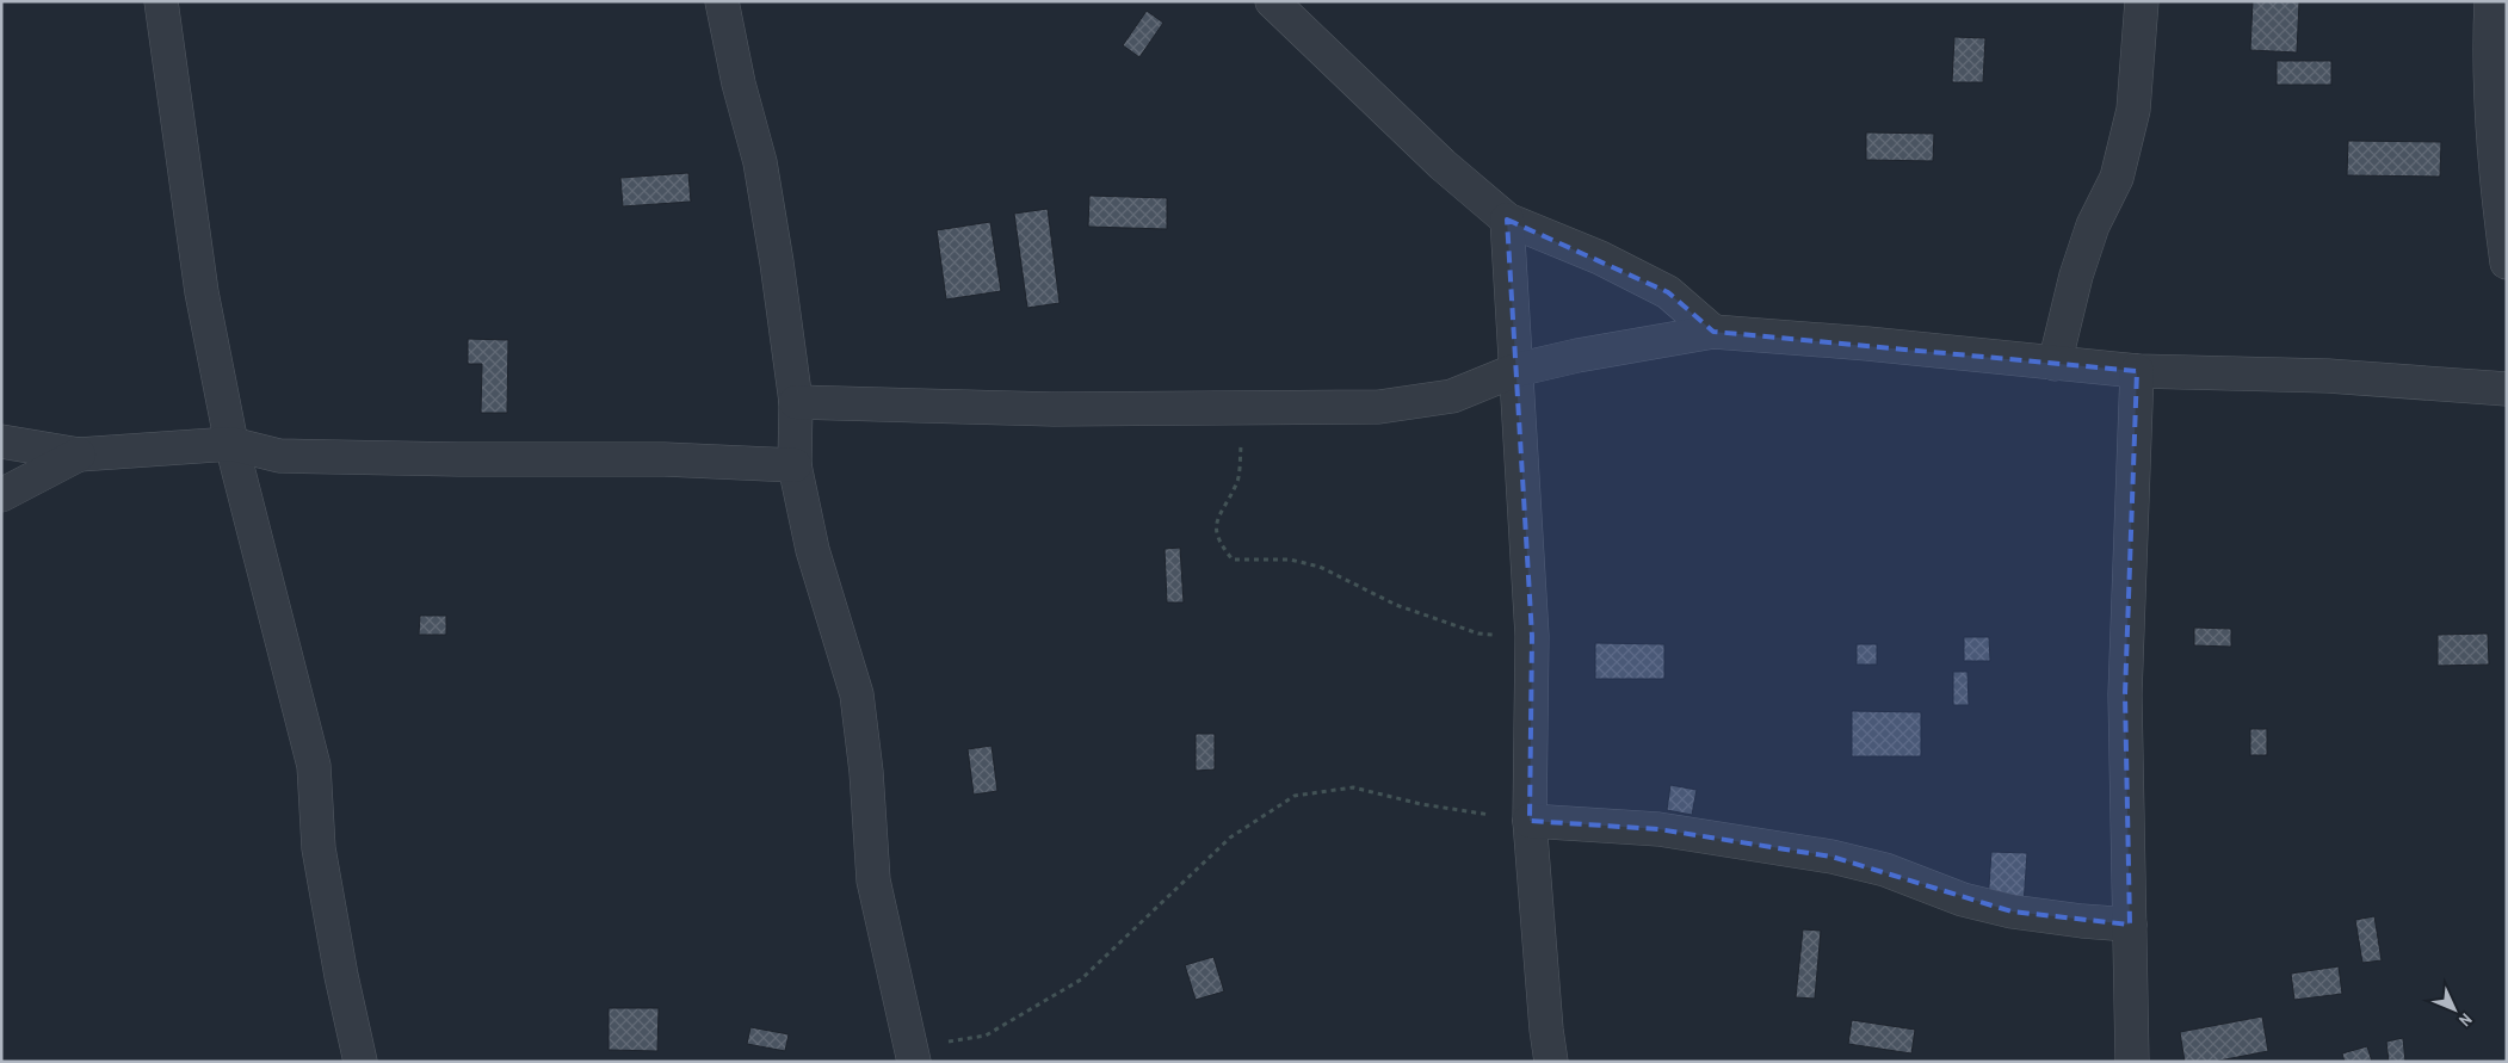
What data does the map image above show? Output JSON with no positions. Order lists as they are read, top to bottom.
{
  "north": "bottom right"
}
